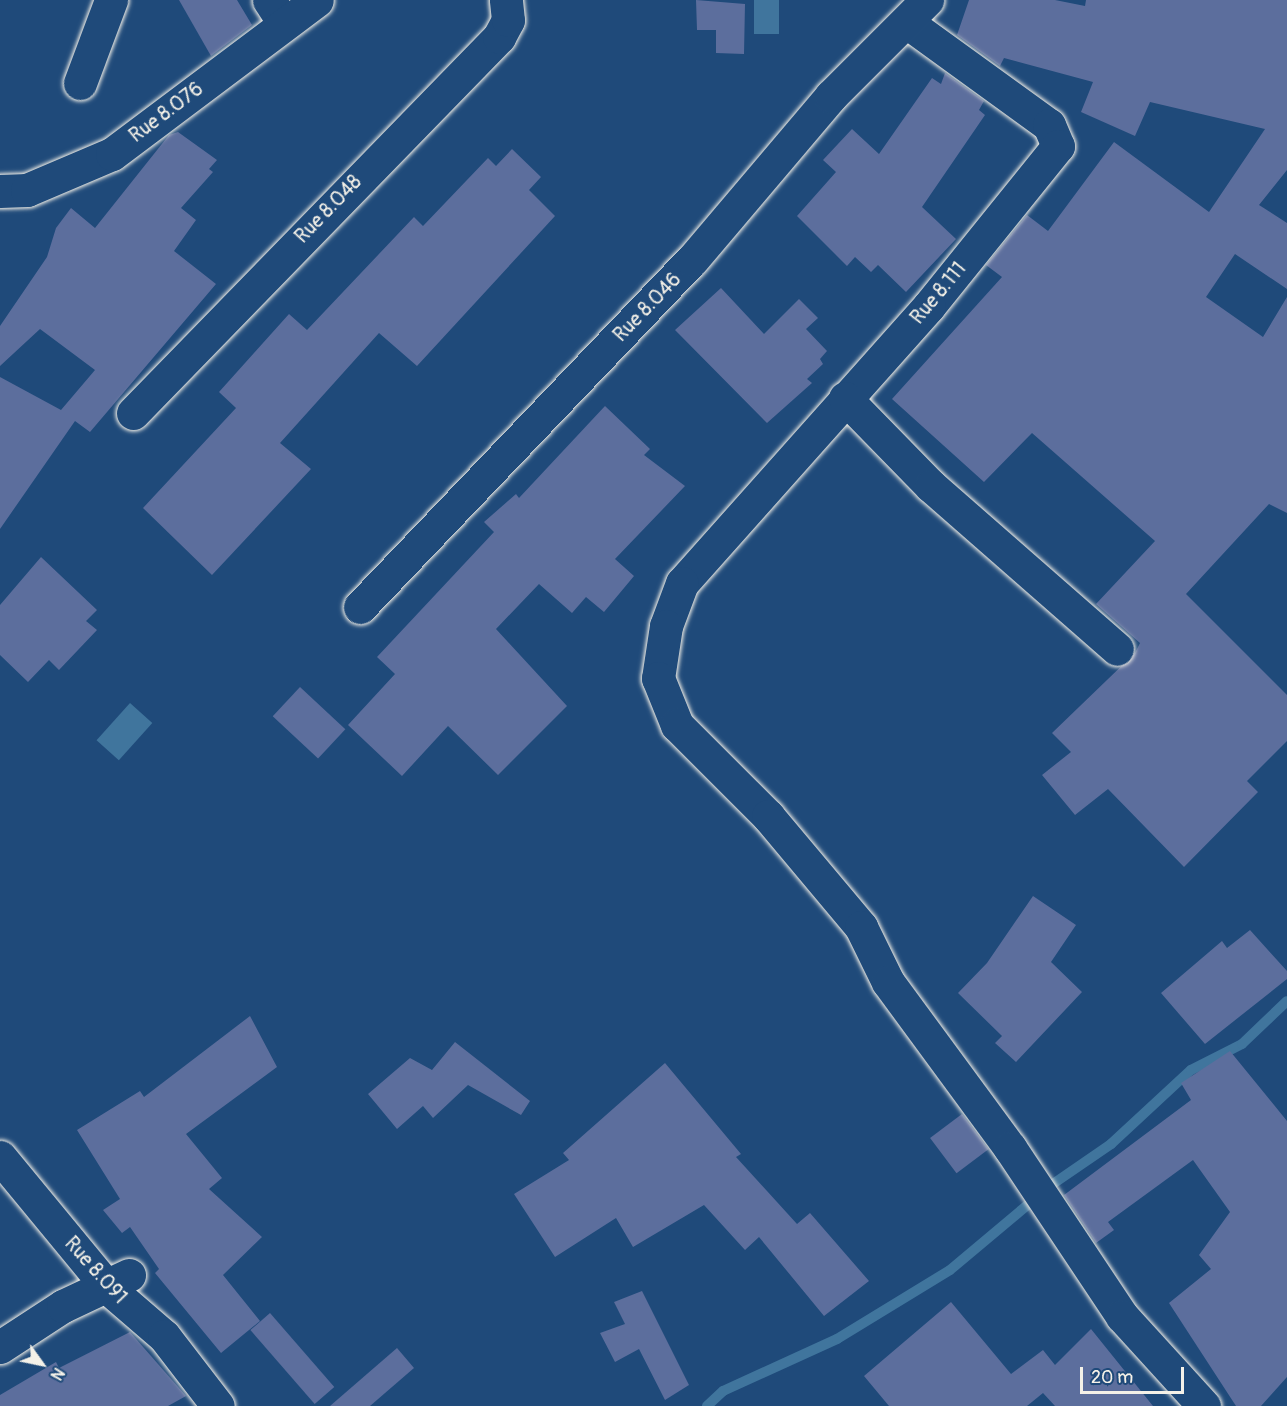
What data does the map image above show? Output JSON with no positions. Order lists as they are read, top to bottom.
{
  "streets": {
    "street": [
      "Rue 8.076",
      "Rue 8.048",
      "Rue 8.111",
      "Rue 8.046",
      "Rue 8.091"
    ]
  },
  "crossings": [
    ["Rue 8.111", "Rue 8.046"]
  ],
  "scale_bar": "20 m",
  "north": "bottom right"
}
